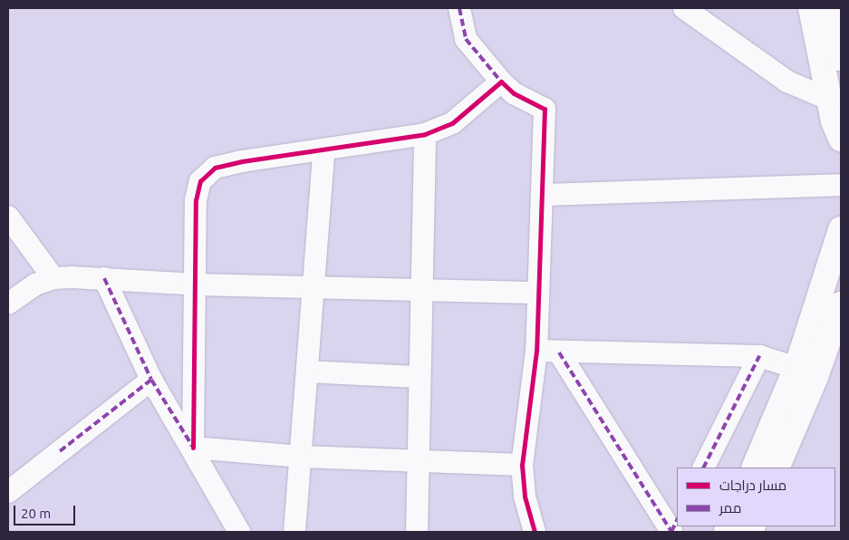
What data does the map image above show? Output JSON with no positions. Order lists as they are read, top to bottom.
{
  "legend": ["مسار دراجات", "ممر"],
  "scale_bar": "20 m"
}
